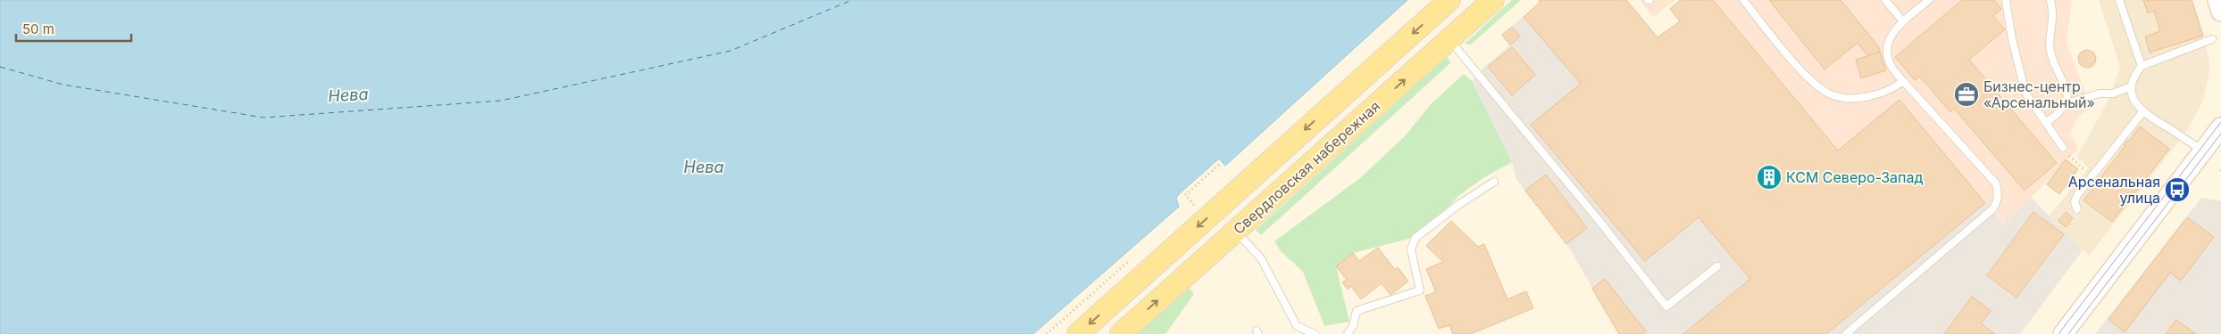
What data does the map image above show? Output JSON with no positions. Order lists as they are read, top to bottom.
{
  "streets": {
    "main road": ["Свердловская набережная"]
  },
  "water": ["Нева"],
  "places": {
    "office": ["Бизнес-центр «Арсенальный»"],
    "building": ["КСМ Северо-Запад"],
    "bus stop": ["Арсенальная улица"]
  },
  "scale_bar": "50 m"
}
